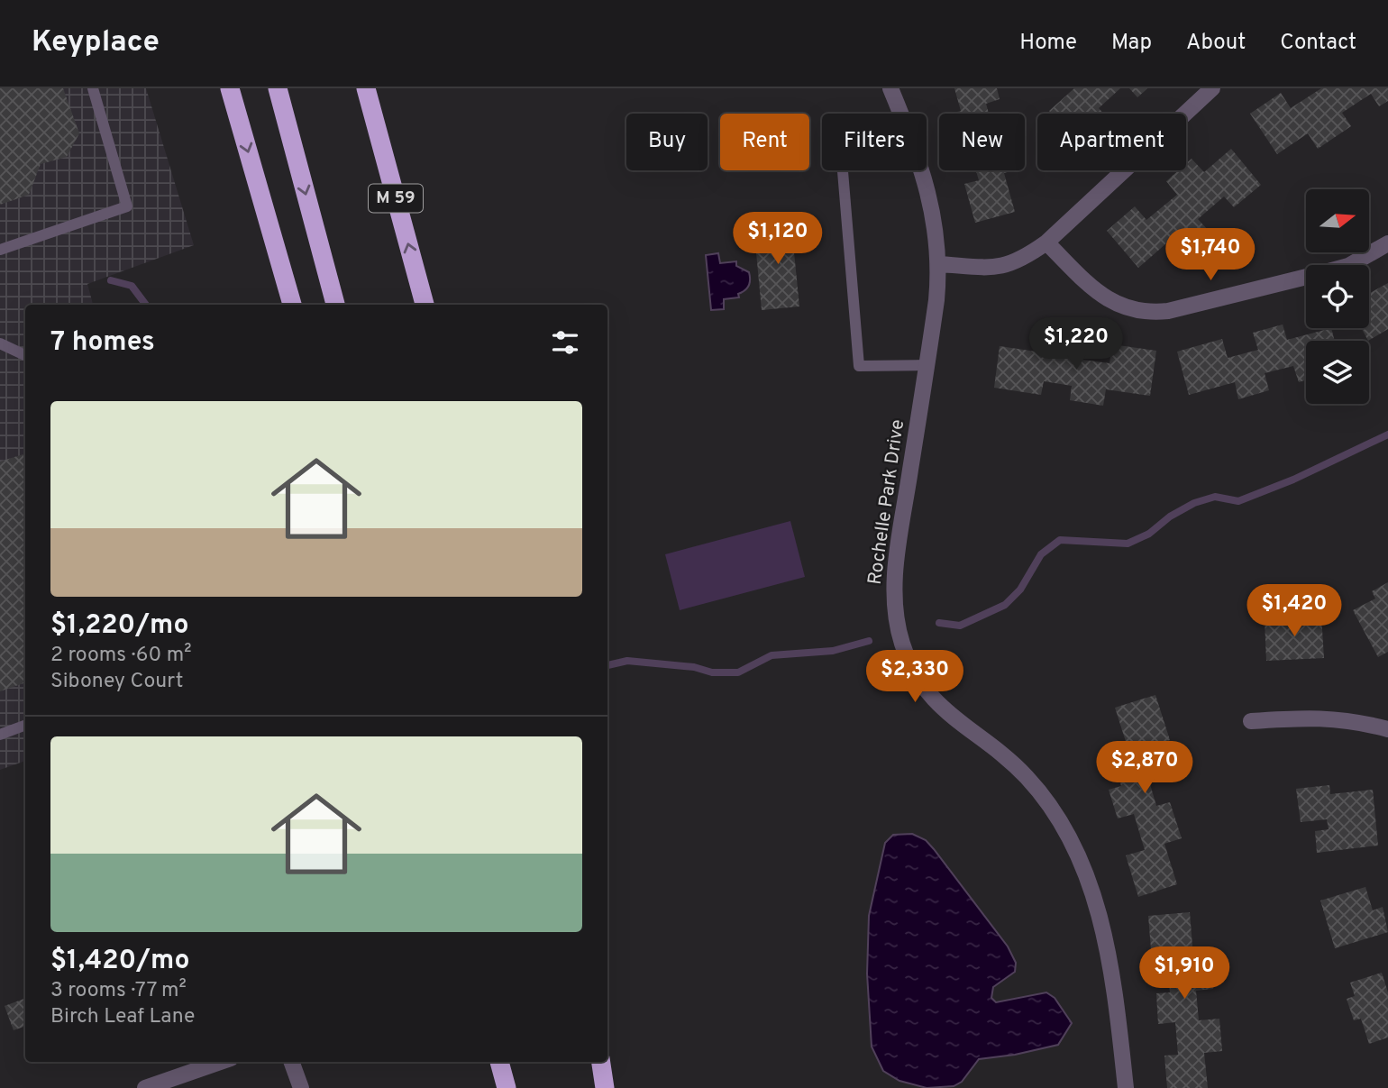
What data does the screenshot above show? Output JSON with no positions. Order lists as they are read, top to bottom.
{
  "streets": {
    "highway": ["M 59"],
    "street": ["Rochelle Park Drive"]
  },
  "north": "right",
  "page": {
    "header": "Keyplace",
    "nav": [
      "Home",
      "Map",
      "About",
      "Contact"
    ],
    "chip": [
      "Buy",
      "Rent",
      "Filters",
      "New",
      "Apartment"
    ],
    "price": [
      "$1,120",
      "$1,740",
      "$1,220",
      "$1,420",
      "$2,330",
      "$2,870",
      "$1,910"
    ],
    "heading": "7 homes",
    "list": [
      {
        "name": "$1,220/mo",
        "note": "2 rooms · 60 m² · Siboney Court"
      },
      {
        "name": "$1,420/mo",
        "note": "3 rooms · 77 m² · Birch Leaf Lane"
      }
    ]
  }
}
